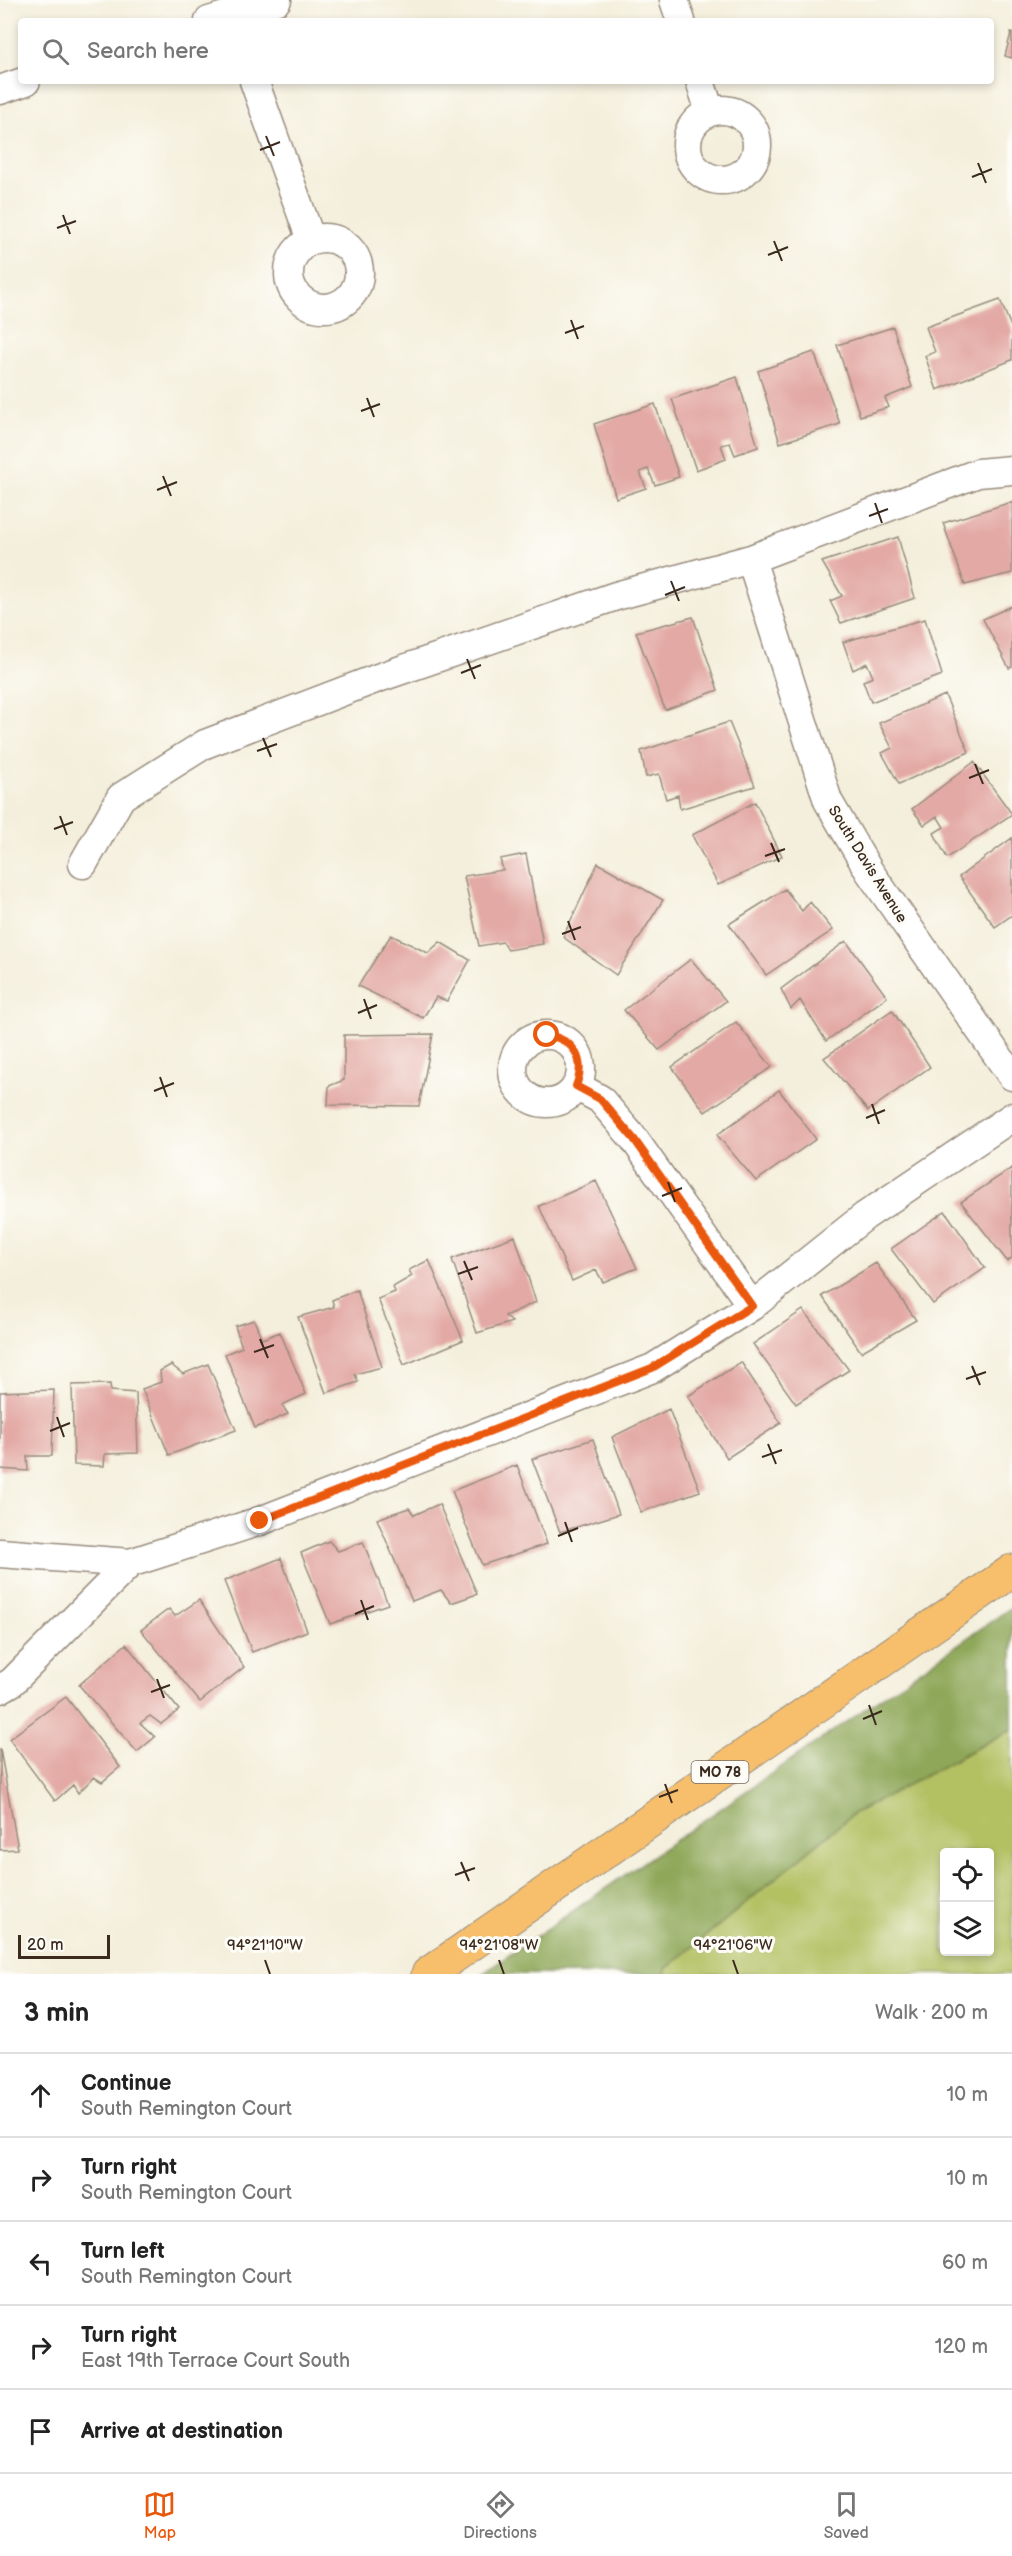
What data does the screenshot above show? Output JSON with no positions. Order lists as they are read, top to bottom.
{
  "streets": {
    "main road": ["MO 78"],
    "street": ["South Davis Avenue"]
  },
  "scale_bar": "20 m",
  "page": {
    "search": "Search here",
    "scale": "20 m",
    "heading": ["3 min", "Walk · 200 m"],
    "list": [
      ["Continue", "South Remington Court", "10 m"],
      ["Turn right", "South Remington Court", "10 m"],
      ["Turn left", "South Remington Court", "60 m"],
      ["Turn right", "East 19th Terrace Court South", "120 m"],
      "Arrive at destination"
    ],
    "nav": ["Map", "Directions", "Saved"]
  },
  "coordinates": ["94°21'10\"W", "94°21'08\"W", "94°21'06\"W"]
}
